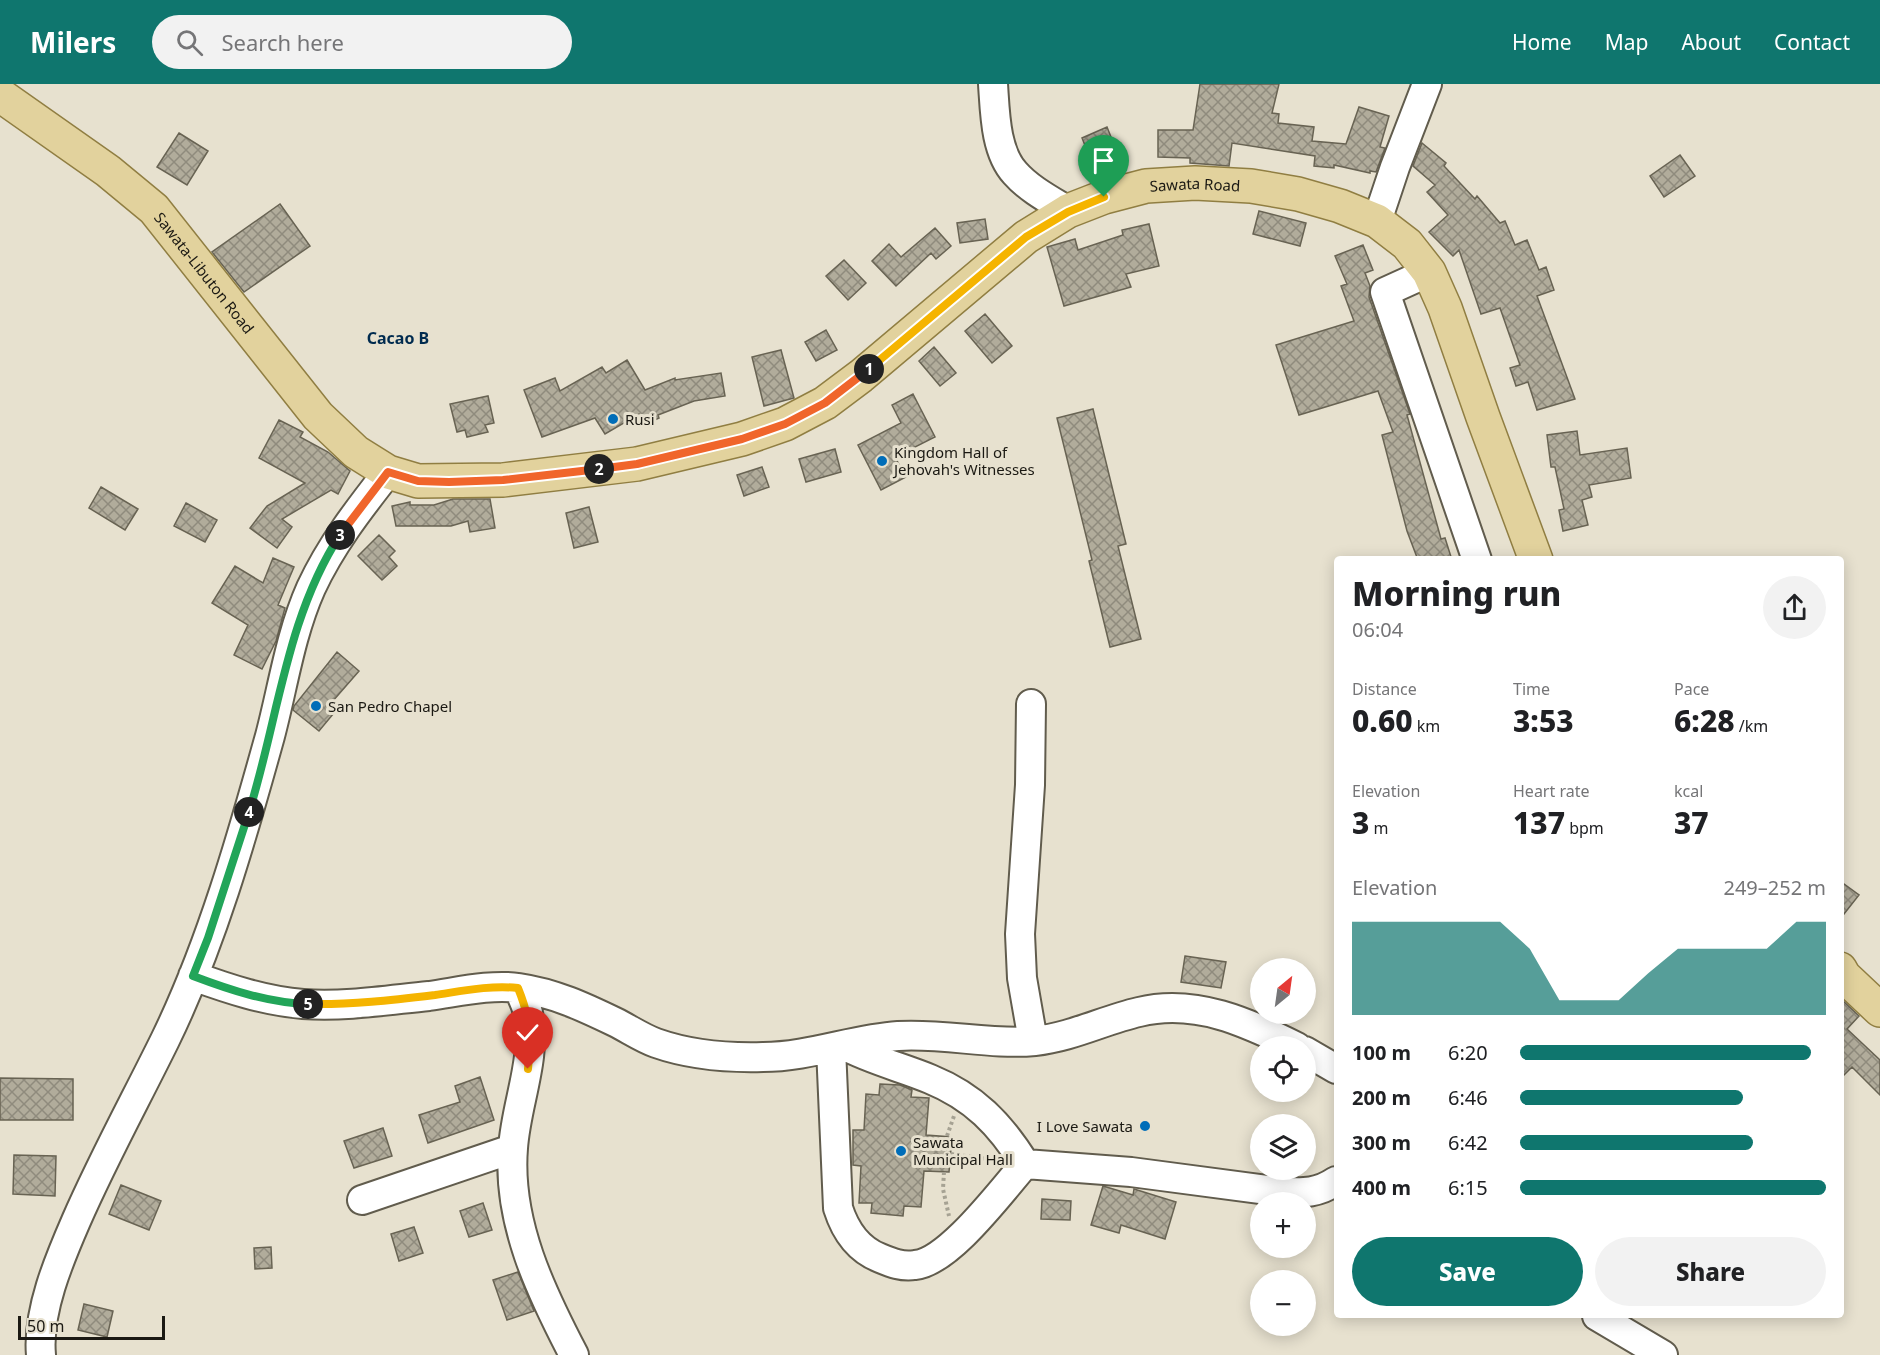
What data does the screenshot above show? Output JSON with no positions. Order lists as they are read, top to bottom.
{
  "streets": {
    "main road": ["Sawata Road", "Sawata-Libuton Road"]
  },
  "crossings": [
    ["Sawata Road", "Sawata-Libuton Road"]
  ],
  "districts": ["Cacao B"],
  "places": [
    "Rusi",
    "Kingdom Hall of Jehovah's Witnesses",
    "San Pedro Chapel",
    "I Love Sawata",
    "Sawata Municipal Hall"
  ],
  "scale_bar": "50 m",
  "north": "top right",
  "page": {
    "header": "Milers",
    "search": "Search here",
    "nav": [
      "Home",
      "Map",
      "About",
      "Contact"
    ],
    "pins": [
      "1",
      "2",
      "3",
      "4",
      "5"
    ],
    "heading": ["Morning run", "06:04"],
    "stats": [
      ["Distance", "0.60 km"],
      ["Time", "3:53"],
      ["Pace", "6:28 /km"],
      ["Elevation", "3 m"],
      ["Heart rate", "137 bpm"],
      ["kcal", "37"]
    ],
    "chart": ["Elevation", "249–252 m"],
    "map_buttons": ["+", "−"],
    "list": [
      {
        "name": "100 m",
        "note": "6:20"
      },
      {
        "name": "200 m",
        "note": "6:46"
      },
      {
        "name": "300 m",
        "note": "6:42"
      },
      {
        "name": "400 m",
        "note": "6:15"
      }
    ],
    "buttons": ["Save", "Share"],
    "scale": "50 m"
  }
}
